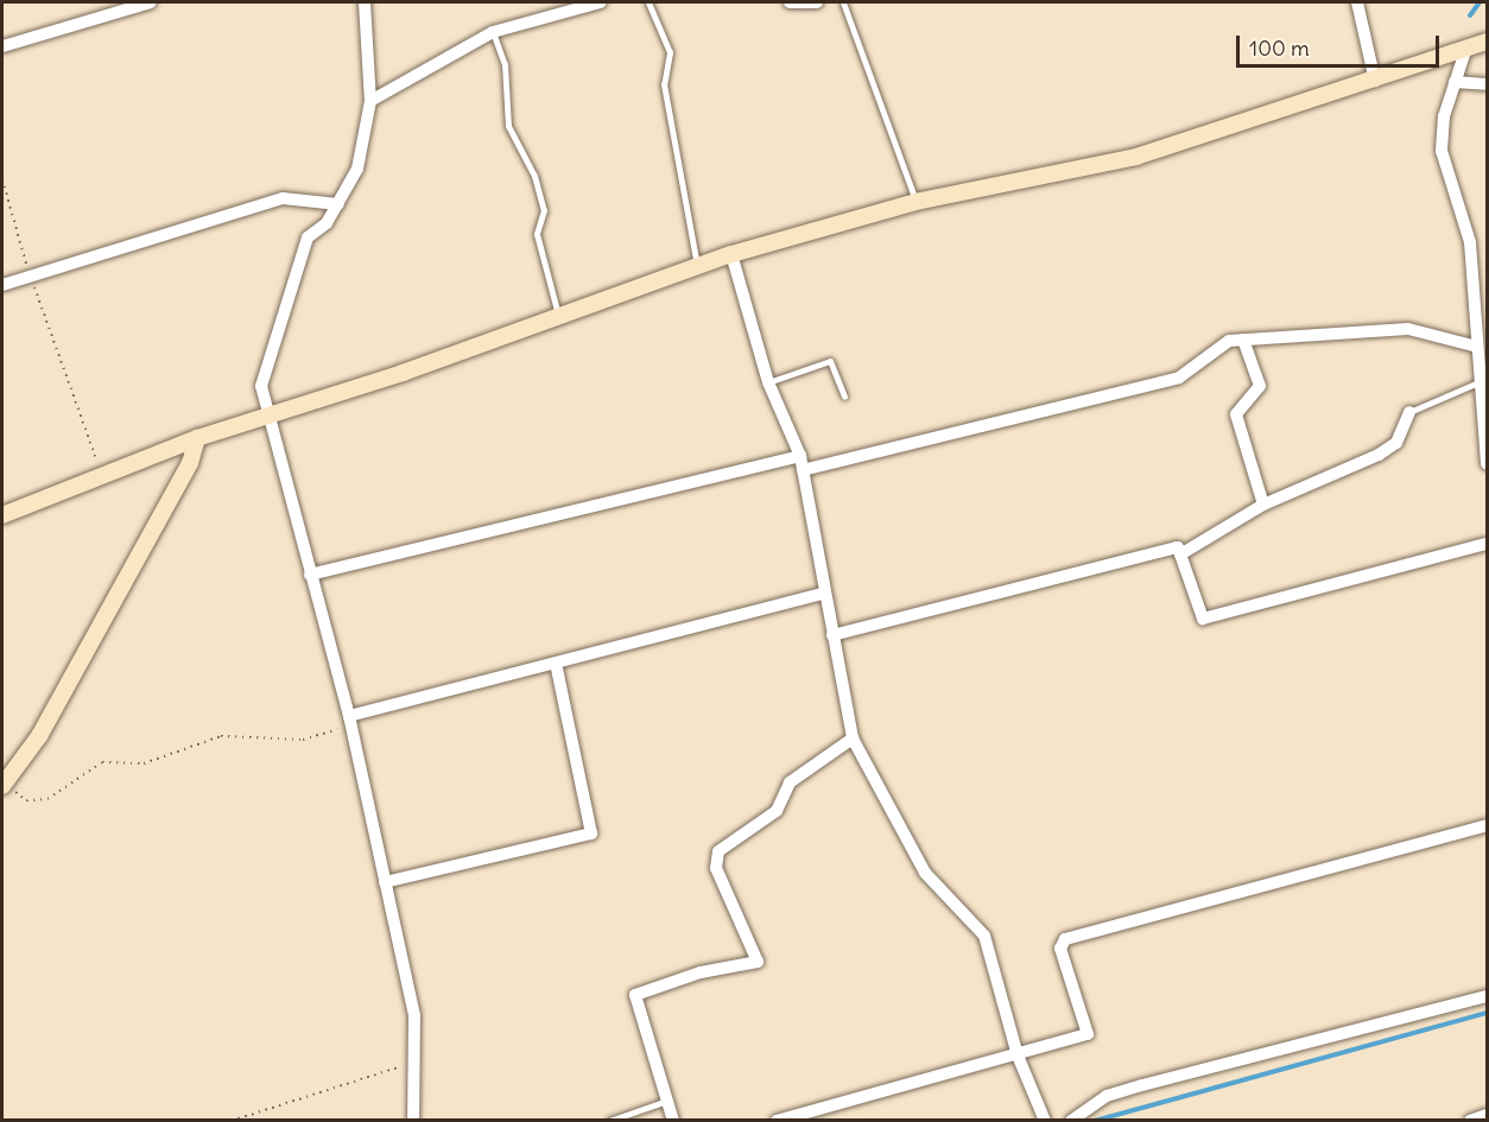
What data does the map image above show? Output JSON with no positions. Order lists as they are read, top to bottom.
{
  "scale_bar": "100 m"
}
